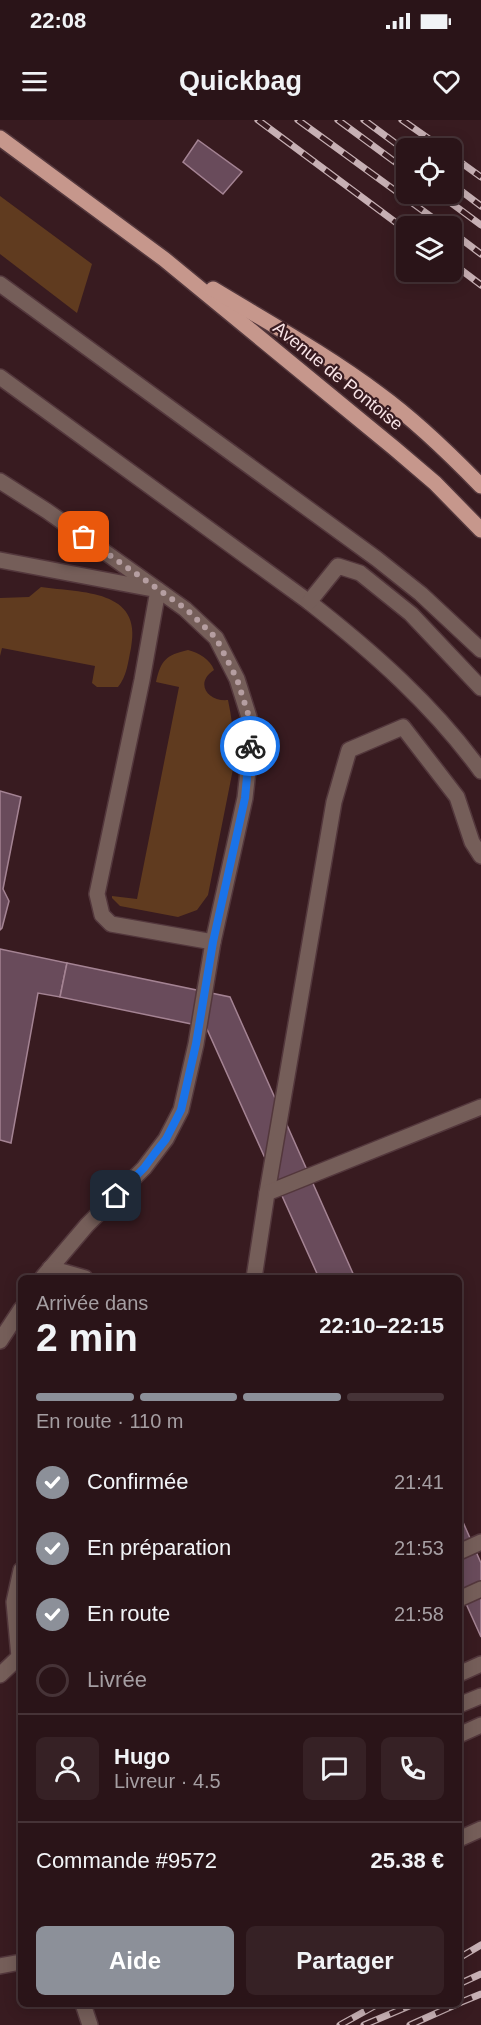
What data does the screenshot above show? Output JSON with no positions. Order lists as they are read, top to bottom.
{
  "streets": {
    "main road": ["Avenue de Pontoise"]
  },
  "page": {
    "status": "22:08",
    "header": "Quickbag",
    "heading": ["2 min", "Arrivée dans", "22:10–22:15"],
    "panel": [
      "Hugo",
      "Livreur · 4.5",
      "Commande #9572",
      "25.38 €"
    ],
    "bar": "En route · 110 m",
    "list": [
      ["Confirmée", "21:41"],
      ["En préparation", "21:53"],
      ["En route", "21:58"],
      "Livrée"
    ],
    "buttons": ["Aide", "Partager"]
  }
}
